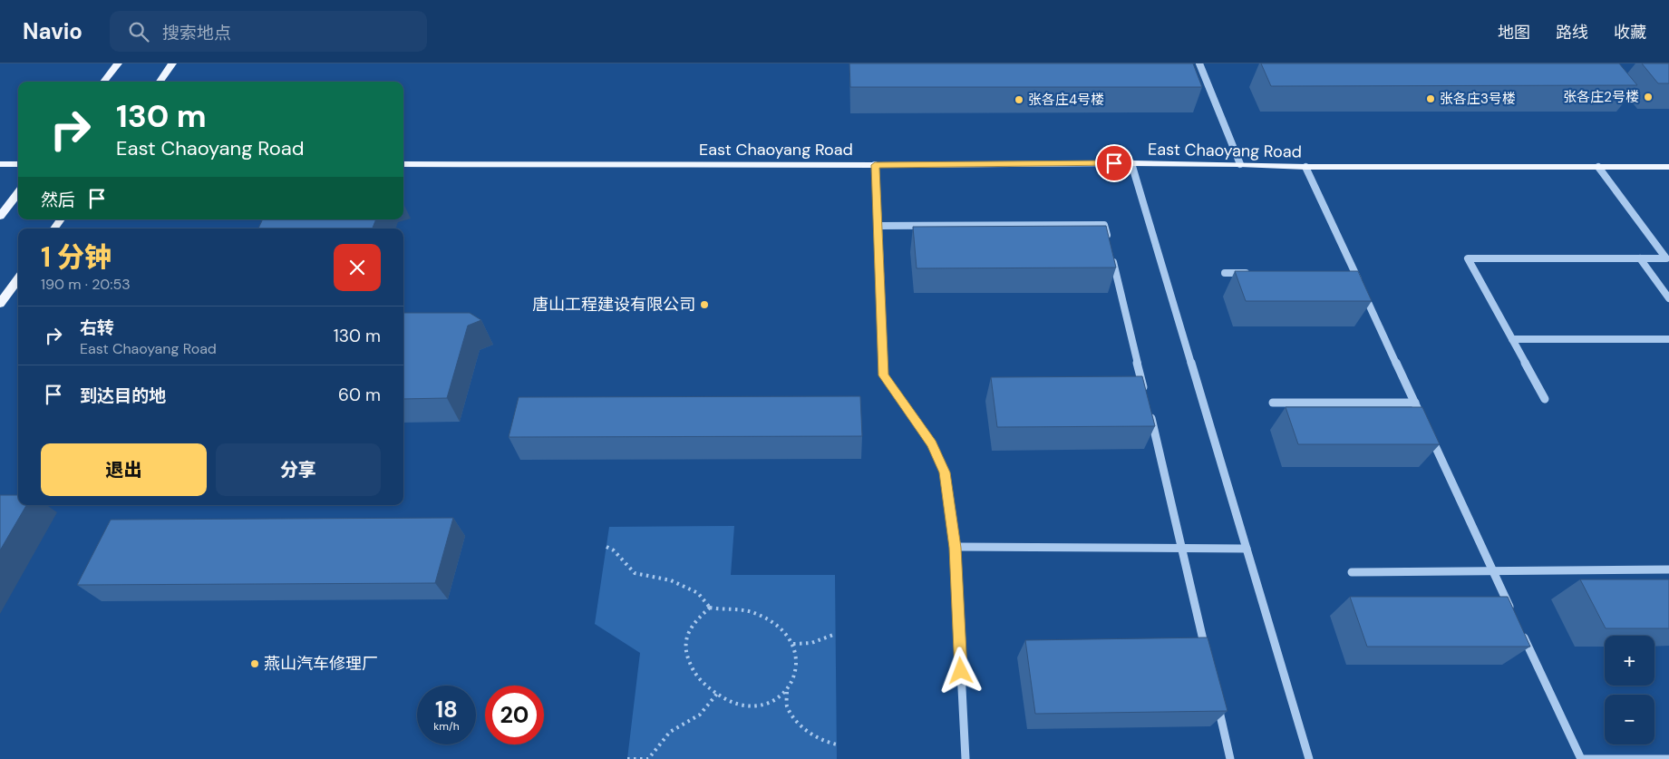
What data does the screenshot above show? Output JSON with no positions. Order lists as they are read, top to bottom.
{
  "streets": {
    "main road": ["East Chaoyang Road"]
  },
  "places": [
    "张各庄2号楼",
    "张各庄3号楼",
    "张各庄4号楼",
    "唐山工程建设有限公司",
    "燕山汽车修理厂"
  ],
  "page": {
    "header": "Navio",
    "search": "搜索地点",
    "nav": ["地图", "路线", "收藏"],
    "turn": ["130 m", "East Chaoyang Road"],
    "then": "然后",
    "heading": ["1 分钟", "190 m · 20:53"],
    "list": [
      {
        "name": "右转",
        "note": "East Chaoyang Road",
        "value": "130 m"
      },
      {
        "name": "到达目的地",
        "value": "60 m"
      }
    ],
    "buttons": ["退出", "分享"],
    "map_buttons": ["+", "−"],
    "speed": "18 km/h",
    "limit": "20"
  }
}
